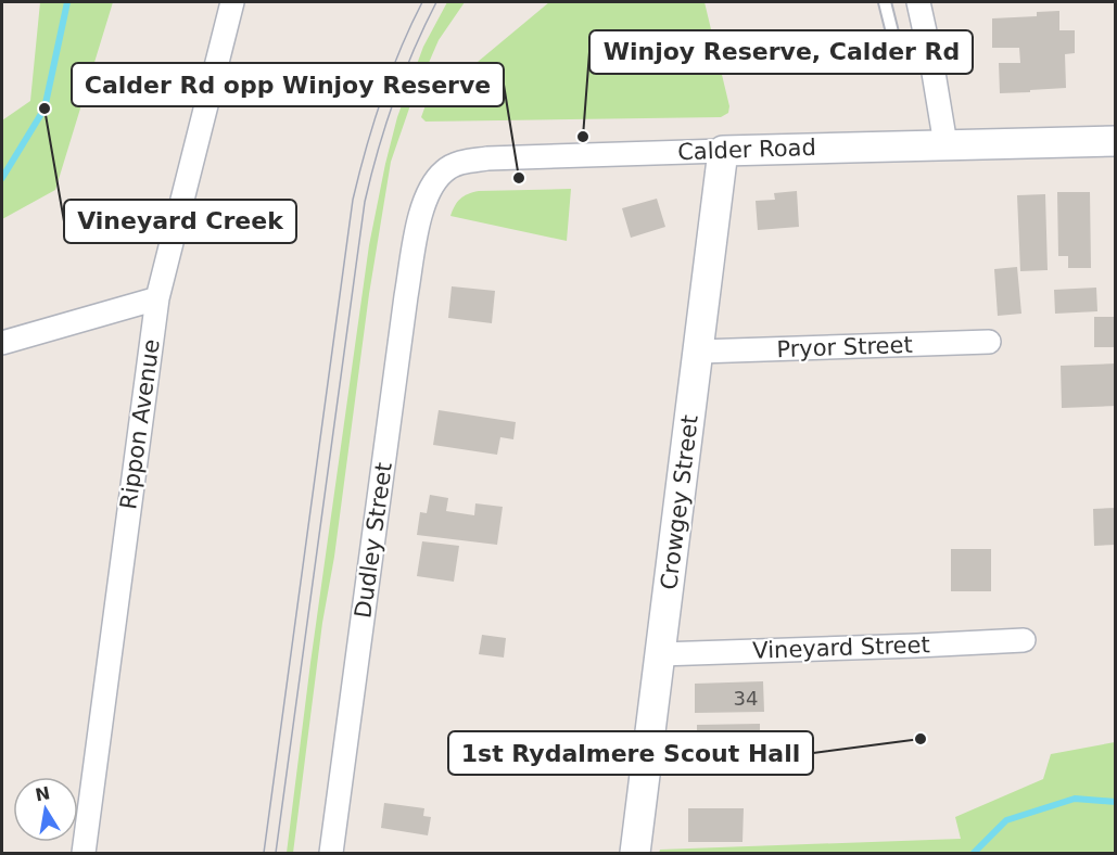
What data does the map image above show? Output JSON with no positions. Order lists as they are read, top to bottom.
{
  "streets": {
    "street": [
      "Calder Road",
      "Pryor Street",
      "Rippon Avenue",
      "Crowgey Street",
      "Dudley Street",
      "Vineyard Street"
    ]
  },
  "crossings": [
    ["Calder Road", "Crowgey Street"],
    ["Calder Road", "Dudley Street"],
    ["Pryor Street", "Crowgey Street"],
    ["Crowgey Street", "Vineyard Street"]
  ],
  "places": [
    "Vineyard Creek",
    "Winjoy Reserve, Calder Rd",
    "Calder Rd opp Winjoy Reserve",
    "1st Rydalmere Scout Hall"
  ],
  "house_numbers": ["34"],
  "north": "top"
}
